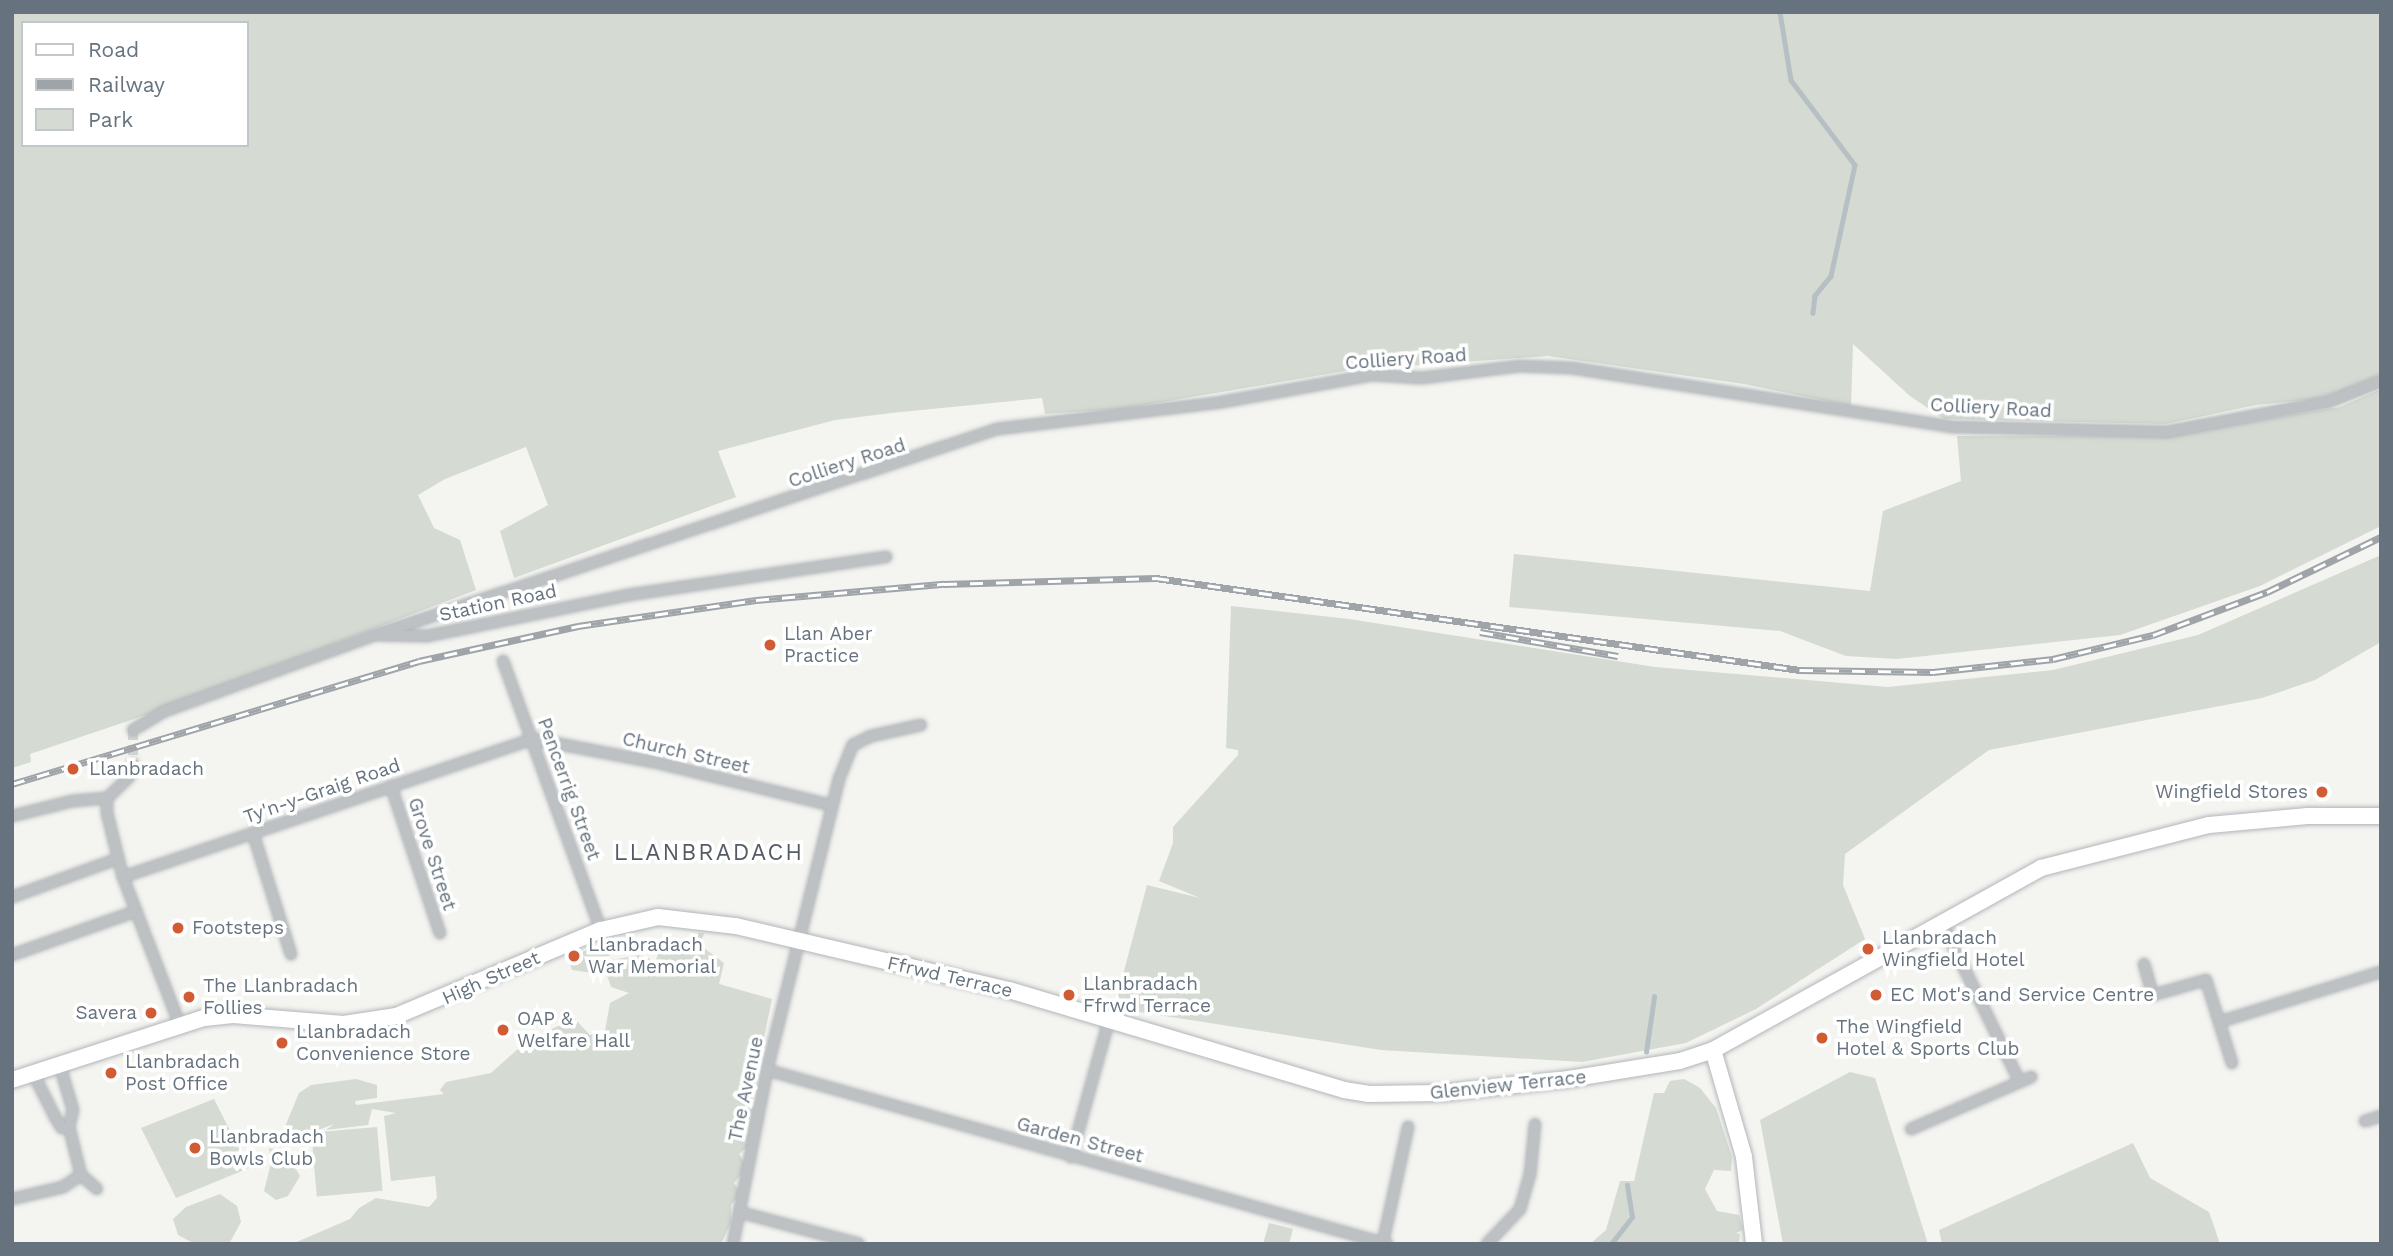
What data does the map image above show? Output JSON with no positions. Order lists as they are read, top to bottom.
{
  "streets": {
    "street": [
      "Colliery Road",
      "Station Road",
      "Church Street",
      "Pencerrig Street",
      "Ty'n-y-Graig Road",
      "Grove Street",
      "Ffrwd Terrace",
      "High Street",
      "Glenview Terrace",
      "The Avenue",
      "Garden Street"
    ]
  },
  "crossings": [
    ["Colliery Road", "Station Road"],
    ["Church Street", "Pencerrig Street"],
    ["Church Street", "Ty'n-y-Graig Road"],
    ["Church Street", "The Avenue"],
    ["Pencerrig Street", "Ty'n-y-Graig Road"],
    ["Pencerrig Street", "High Street"],
    ["Ty'n-y-Graig Road", "Grove Street"],
    ["Ffrwd Terrace", "High Street"],
    ["Ffrwd Terrace", "Glenview Terrace"],
    ["Ffrwd Terrace", "The Avenue"],
    ["High Street", "The Avenue"],
    ["The Avenue", "Garden Street"]
  ],
  "districts": ["LLANBRADACH"],
  "places": [
    "Llan Aber Practice",
    "Llanbradach",
    "Wingfield Stores",
    "Footsteps",
    "Llanbradach Wingfield Hotel",
    "Llanbradach War Memorial",
    "Llanbradach Ffrwd Terrace",
    "EC Mot's and Service Centre",
    "The Llanbradach Follies",
    "Savera",
    "OAP & Welfare Hall",
    "The Wingfield Hotel & Sports Club",
    "Llanbradach Convenience Store",
    "Llanbradach Post Office",
    "Llanbradach Bowls Club"
  ],
  "legend": ["Road", "Railway", "Park"]
}
